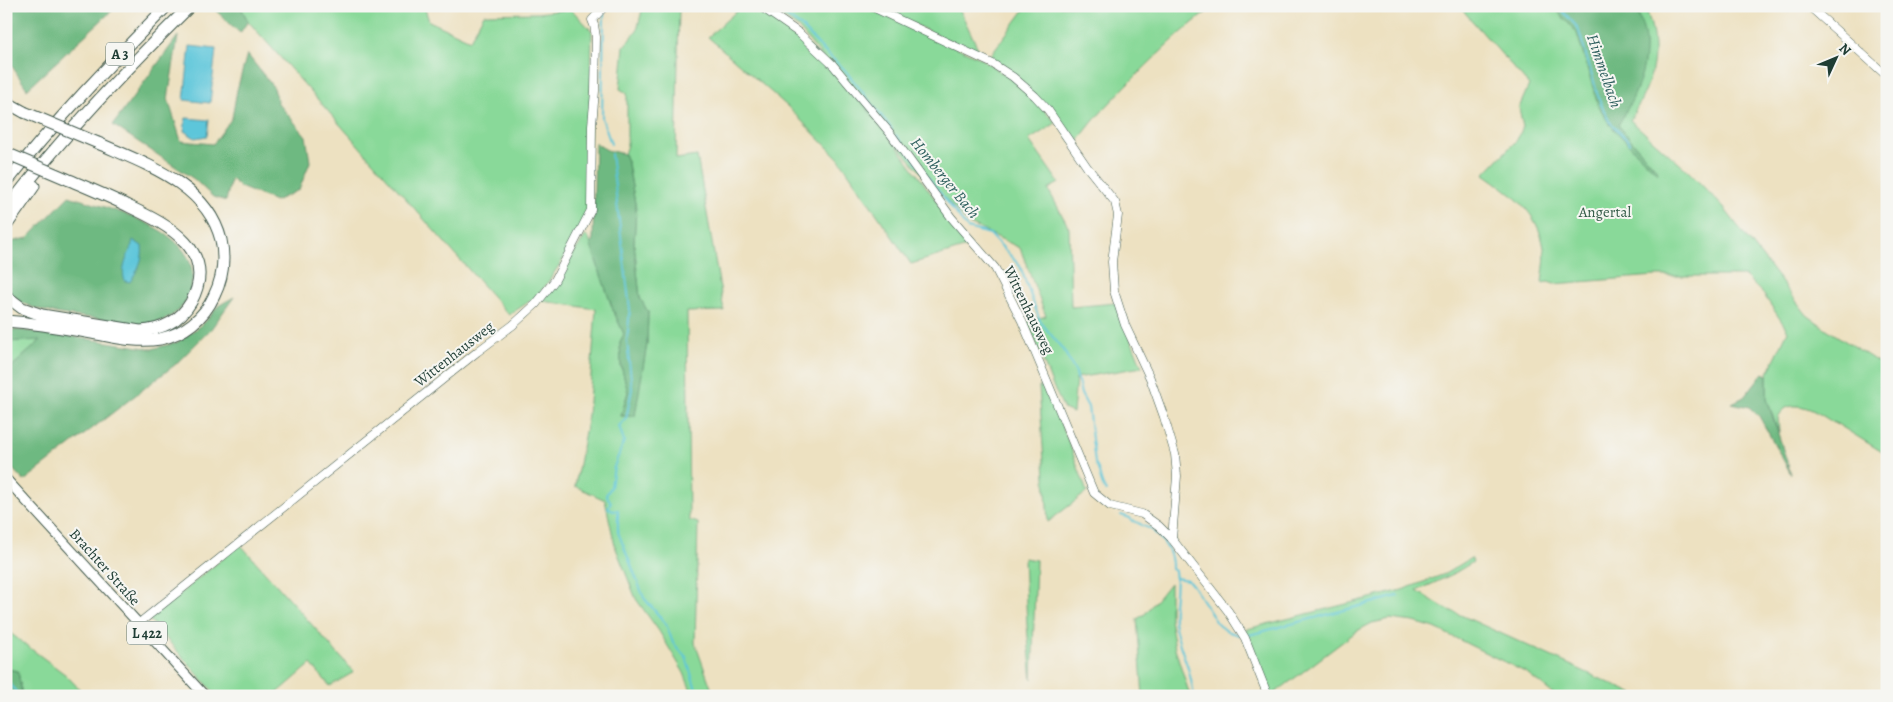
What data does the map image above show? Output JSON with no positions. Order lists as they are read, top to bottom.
{
  "streets": {
    "highway": ["A 3"],
    "main road": ["Brachter Straße", "L 422"],
    "street": ["Wittenhausweg"]
  },
  "crossings": [
    ["Wittenhausweg", "Brachter Straße"]
  ],
  "water": ["Himmelbach", "Homberger Bach"],
  "parks": ["Angertal"],
  "north": "top right"
}
